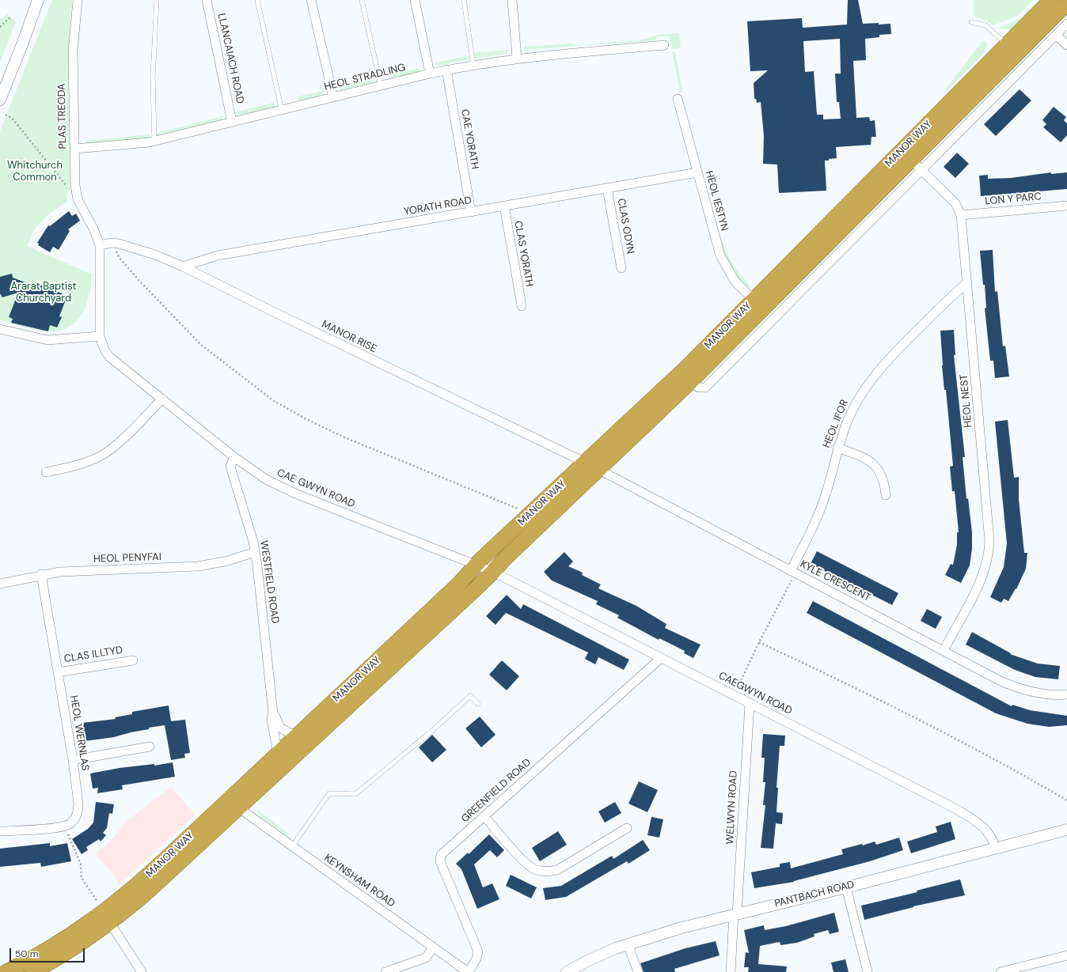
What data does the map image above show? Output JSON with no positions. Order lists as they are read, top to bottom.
{
  "streets": {
    "highway": ["MANOR WAY"],
    "street": [
      "LLANCAIACH ROAD",
      "HEOL STRADLING",
      "PLAS TREODA",
      "CAE YORATH",
      "LON Y PARC",
      "HEOL IESTYN",
      "YORATH ROAD",
      "CLAS ODYN",
      "CLAS YORATH",
      "MANOR RISE",
      "HEOL NEST",
      "HEOL IFOR",
      "CAE GWYN ROAD",
      "HEOL PENYFAI",
      "KYLE CRESCENT",
      "WESTFIELD ROAD",
      "CLAS ILLTYD",
      "CAEGWYN ROAD",
      "HEOL WERNLAS",
      "GREENFIELD ROAD",
      "WELWYN ROAD",
      "KEYNSHAM ROAD",
      "PANTBACH ROAD"
    ]
  },
  "crossings": [
    ["LLANCAIACH ROAD", "HEOL STRADLING"],
    ["HEOL STRADLING", "PLAS TREODA"],
    ["HEOL STRADLING", "CAE YORATH"],
    ["PLAS TREODA", "MANOR RISE"],
    ["PLAS TREODA", "CAE GWYN ROAD"],
    ["CAE YORATH", "YORATH ROAD"],
    ["MANOR WAY", "HEOL IESTYN"],
    ["MANOR WAY", "MANOR RISE"],
    ["MANOR WAY", "HEOL NEST"],
    ["MANOR WAY", "CAE GWYN ROAD"],
    ["MANOR WAY", "KYLE CRESCENT"],
    ["MANOR WAY", "WESTFIELD ROAD"],
    ["MANOR WAY", "CAEGWYN ROAD"],
    ["MANOR WAY", "KEYNSHAM ROAD"],
    ["LON Y PARC", "HEOL NEST"],
    ["HEOL IESTYN", "YORATH ROAD"],
    ["YORATH ROAD", "CLAS ODYN"],
    ["YORATH ROAD", "CLAS YORATH"],
    ["YORATH ROAD", "MANOR RISE"],
    ["MANOR RISE", "CAE GWYN ROAD"],
    ["MANOR RISE", "KYLE CRESCENT"],
    ["HEOL NEST", "HEOL IFOR"],
    ["HEOL NEST", "KYLE CRESCENT"],
    ["HEOL IFOR", "KYLE CRESCENT"],
    ["CAE GWYN ROAD", "WESTFIELD ROAD"],
    ["CAE GWYN ROAD", "CAEGWYN ROAD"],
    ["HEOL PENYFAI", "WESTFIELD ROAD"],
    ["HEOL PENYFAI", "HEOL WERNLAS"],
    ["CLAS ILLTYD", "HEOL WERNLAS"],
    ["CAEGWYN ROAD", "GREENFIELD ROAD"],
    ["CAEGWYN ROAD", "WELWYN ROAD"],
    ["CAEGWYN ROAD", "PANTBACH ROAD"],
    ["GREENFIELD ROAD", "KEYNSHAM ROAD"],
    ["WELWYN ROAD", "PANTBACH ROAD"]
  ],
  "parks": ["Whitchurch Common", "Ararat Baptist Churchyard"],
  "scale_bar": "50 m"
}
